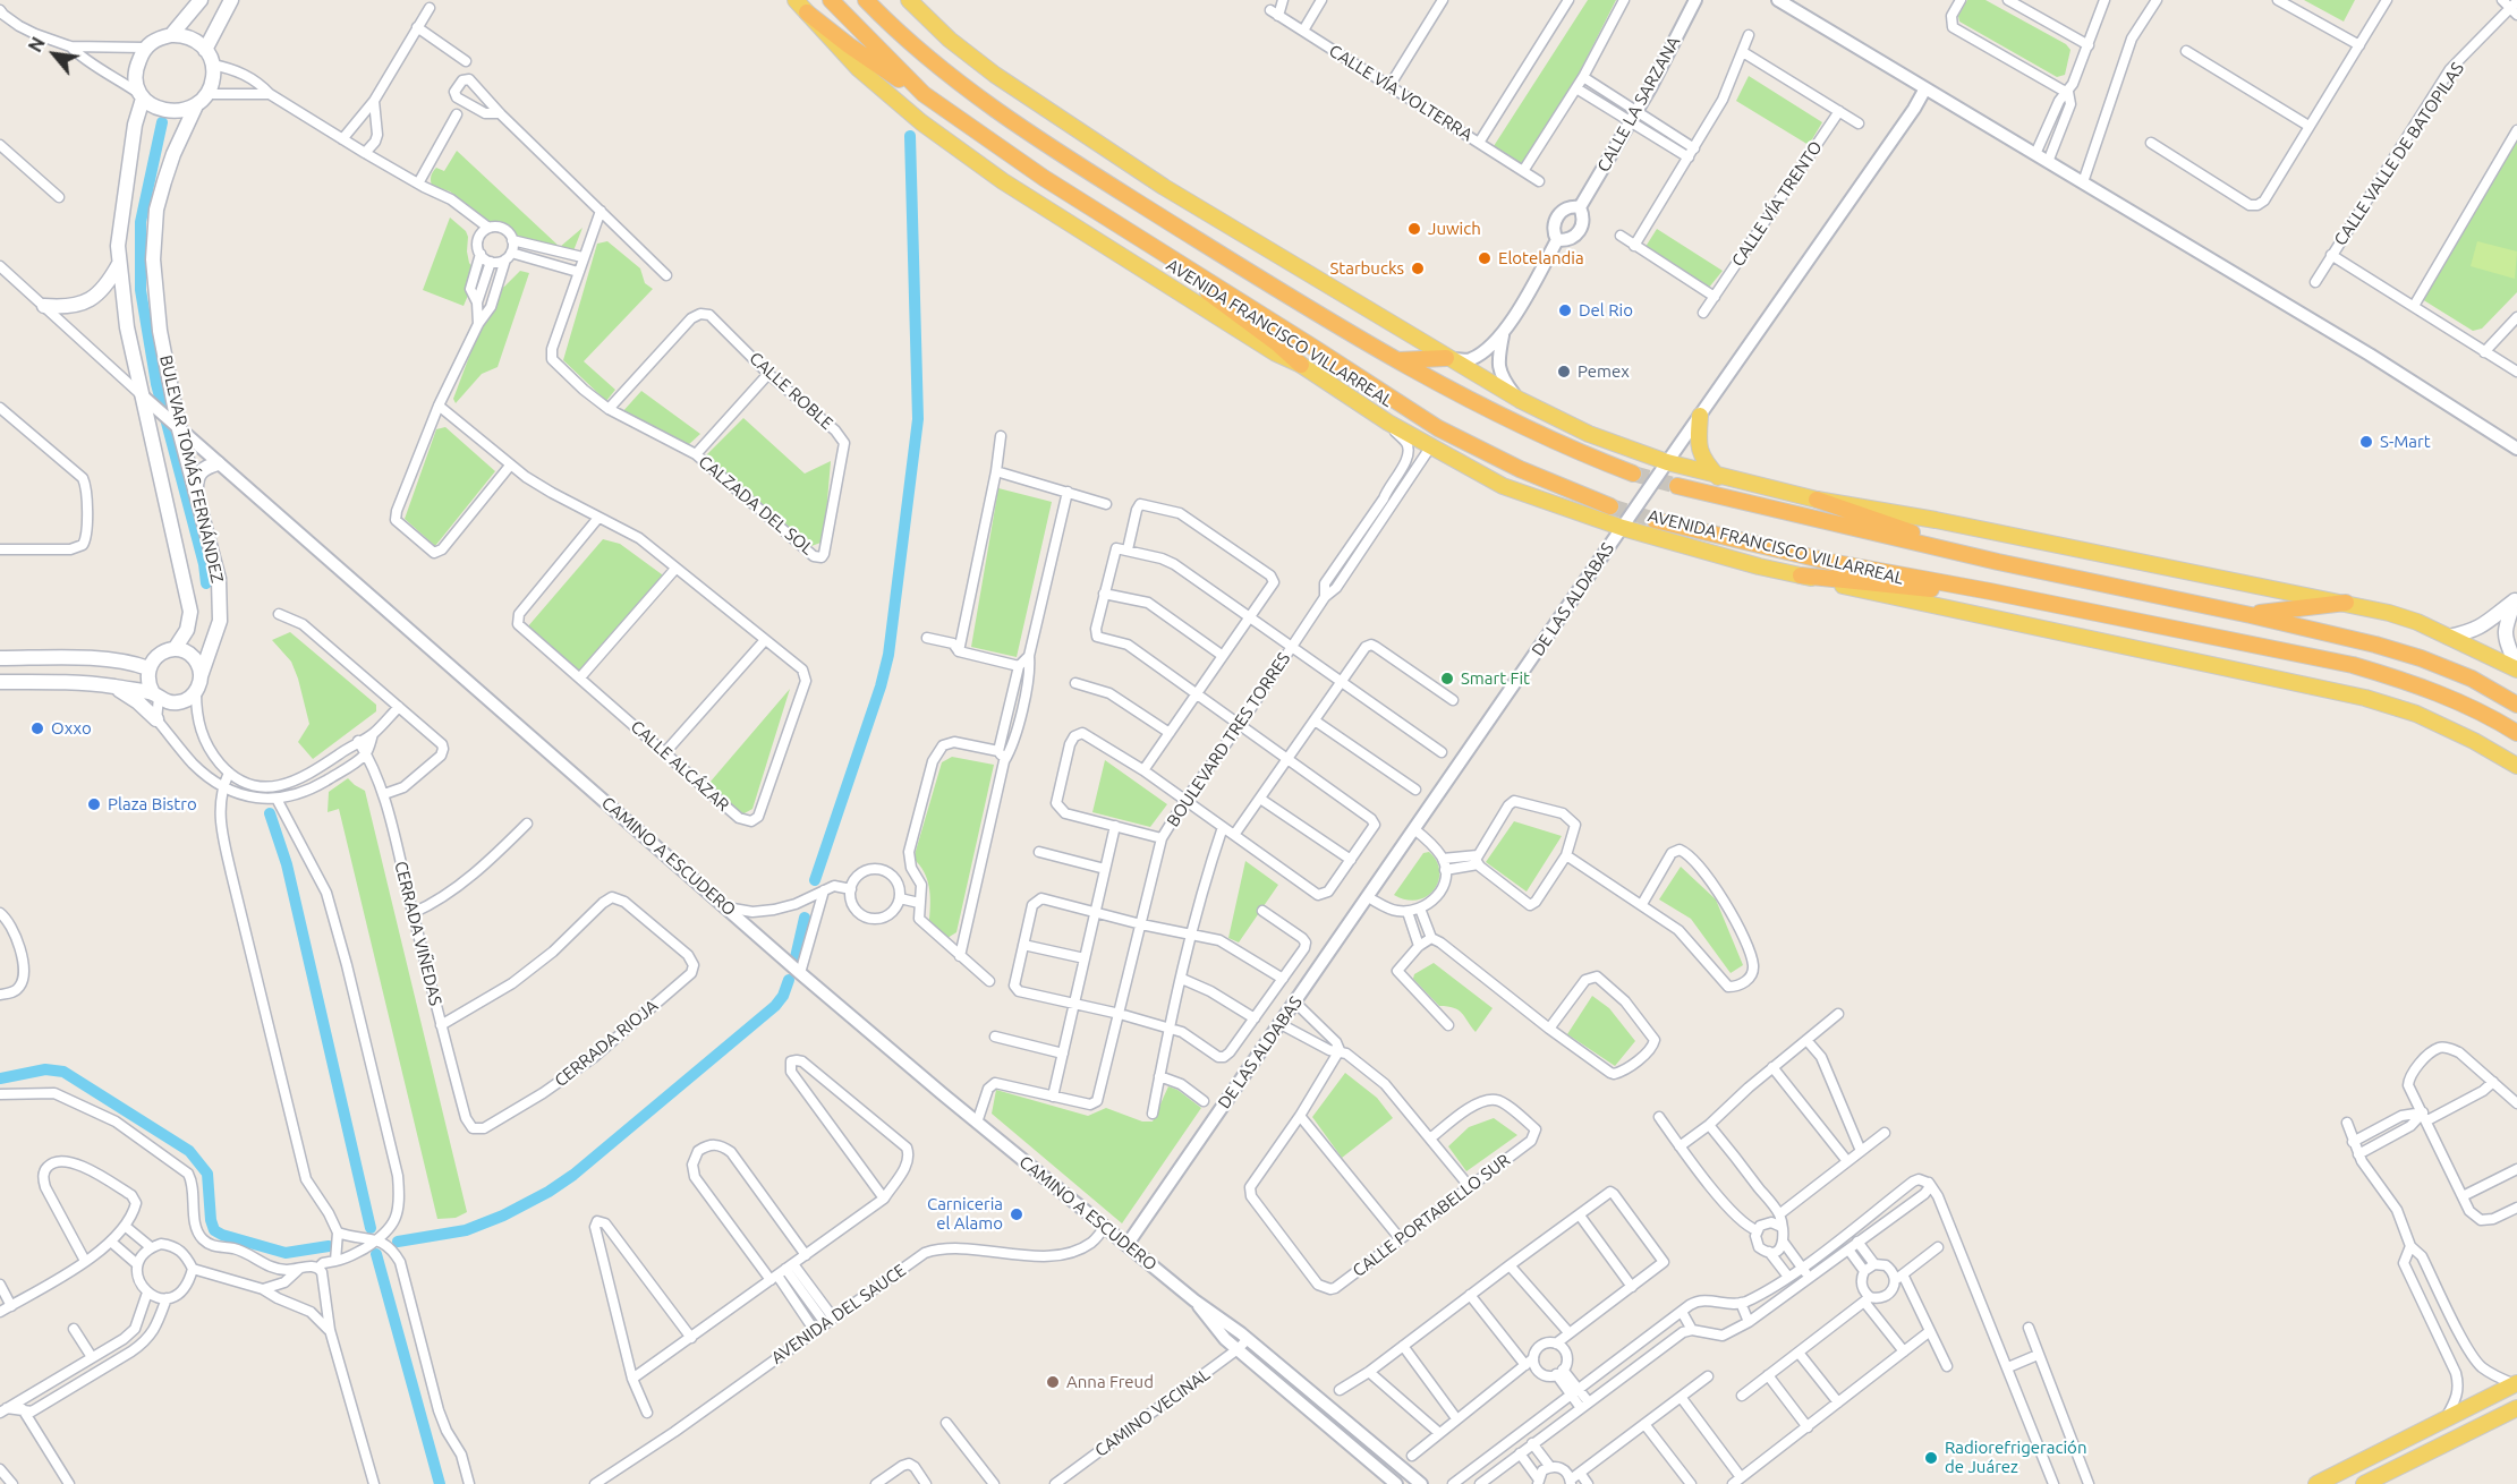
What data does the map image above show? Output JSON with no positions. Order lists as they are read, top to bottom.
{
  "streets": {
    "highway": ["AVENIDA FRANCISCO VILLARREAL"],
    "main road": ["BULEVAR TOMÁS FERNÁNDEZ"],
    "street": [
      "CALLE VÍA VOLTERRA",
      "CALLE LA SARZANA",
      "CALLE VALLE DE BATOPILAS",
      "CALLE VÍA TRENTO",
      "CALLE ROBLE",
      "CALZADA DEL SOL",
      "DE LAS ALDABAS",
      "BOULEVARD TRES TORRES",
      "CALLE ALCÁZAR",
      "CAMINO A ESCUDERO",
      "CERRADA VIÑEDAS",
      "CERRADA RIOJA",
      "CALLE PORTABELLO SUR",
      "AVENIDA DEL SAUCE",
      "CAMINO VECINAL"
    ]
  },
  "crossings": [
    ["AVENIDA FRANCISCO VILLARREAL", "DE LAS ALDABAS"],
    ["AVENIDA FRANCISCO VILLARREAL", "BOULEVARD TRES TORRES"],
    ["CALLE ROBLE", "CALZADA DEL SOL"],
    ["BULEVAR TOMÁS FERNÁNDEZ", "CAMINO A ESCUDERO"],
    ["DE LAS ALDABAS", "CAMINO A ESCUDERO"],
    ["CAMINO A ESCUDERO", "AVENIDA DEL SAUCE"],
    ["CAMINO A ESCUDERO", "CAMINO VECINAL"],
    ["CERRADA VIÑEDAS", "CERRADA RIOJA"]
  ],
  "places": [
    "Juwich",
    "Elotelandia",
    "Starbucks",
    "Del Rio",
    "Pemex",
    "S-Mart",
    "Smart Fit",
    "Oxxo",
    "Plaza Bistro",
    "Carniceria el Alamo",
    "Anna Freud",
    "Radiorefrigeración de Juárez"
  ],
  "north": "top left"
}
